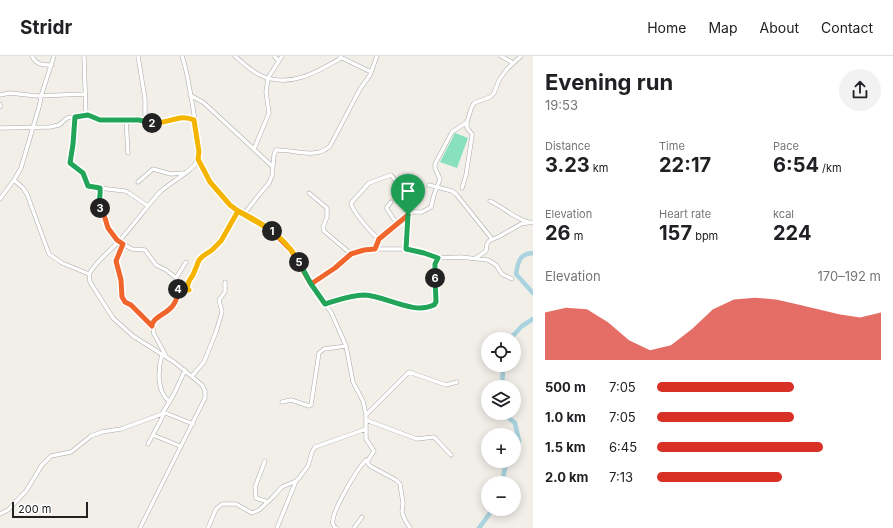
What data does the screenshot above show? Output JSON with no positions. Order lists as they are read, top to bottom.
{
  "scale_bar": "200 m",
  "page": {
    "header": "Stridr",
    "nav": [
      "Home",
      "Map",
      "About",
      "Contact"
    ],
    "heading": ["Evening run", "19:53"],
    "pins": [
      "2",
      "3",
      "1",
      "5",
      "6",
      "4"
    ],
    "stats": [
      ["Distance", "3.23 km"],
      ["Time", "22:17"],
      ["Pace", "6:54 /km"],
      ["Elevation", "26 m"],
      ["Heart rate", "157 bpm"],
      ["kcal", "224"]
    ],
    "chart": ["Elevation", "170–192 m"],
    "map_buttons": ["+", "−"],
    "list": [
      {
        "name": "500 m",
        "note": "7:05"
      },
      {
        "name": "1.0 km",
        "note": "7:05"
      },
      {
        "name": "1.5 km",
        "note": "6:45"
      },
      {
        "name": "2.0 km",
        "note": "7:13"
      }
    ],
    "scale": "200 m"
  }
}
